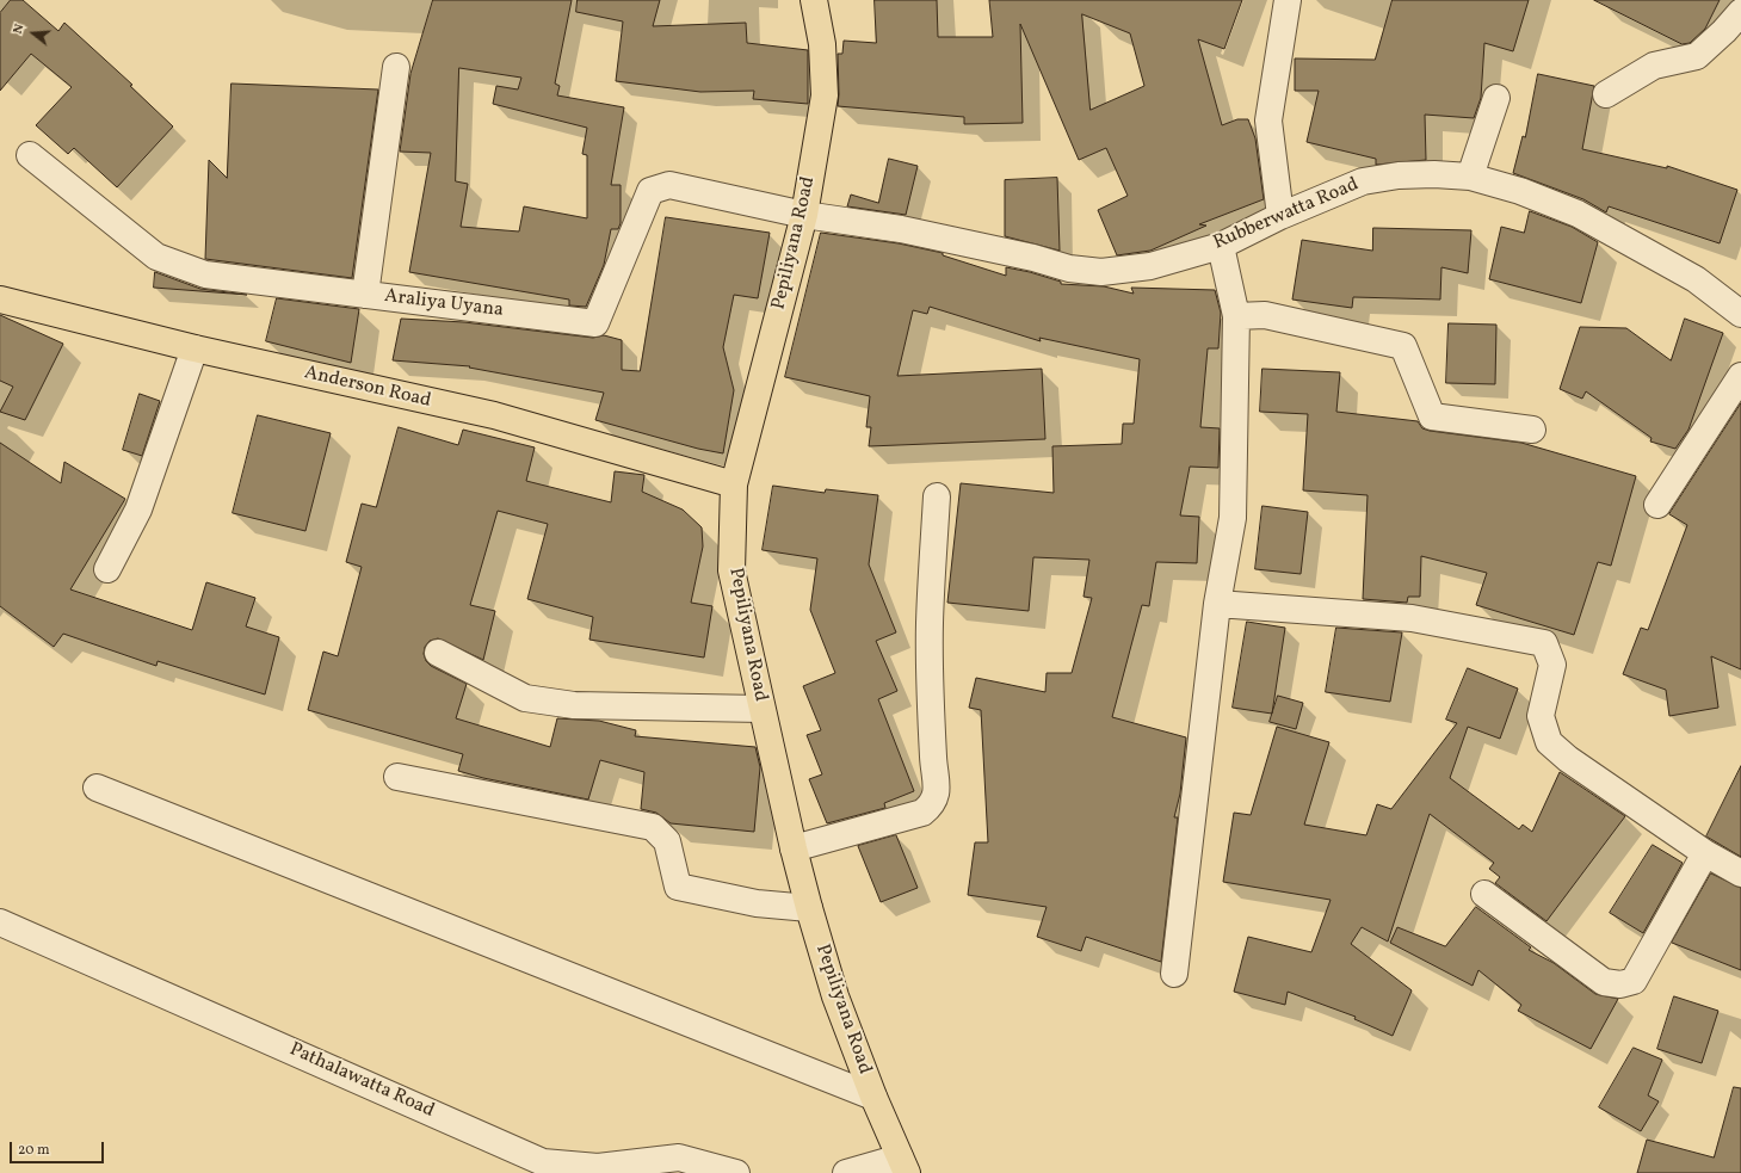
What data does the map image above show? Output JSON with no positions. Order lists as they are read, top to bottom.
{
  "streets": {
    "main road": ["Pepiliyana Road", "Anderson Road"],
    "street": ["Rubberwatta Road", "Araliya Uyana", "Pathalawatta Road"]
  },
  "crossings": [
    ["Rubberwatta Road", "Pepiliyana Road"],
    ["Rubberwatta Road", "Araliya Uyana"],
    ["Pepiliyana Road", "Araliya Uyana"],
    ["Pepiliyana Road", "Anderson Road"]
  ],
  "scale_bar": "20 m",
  "north": "left"
}
